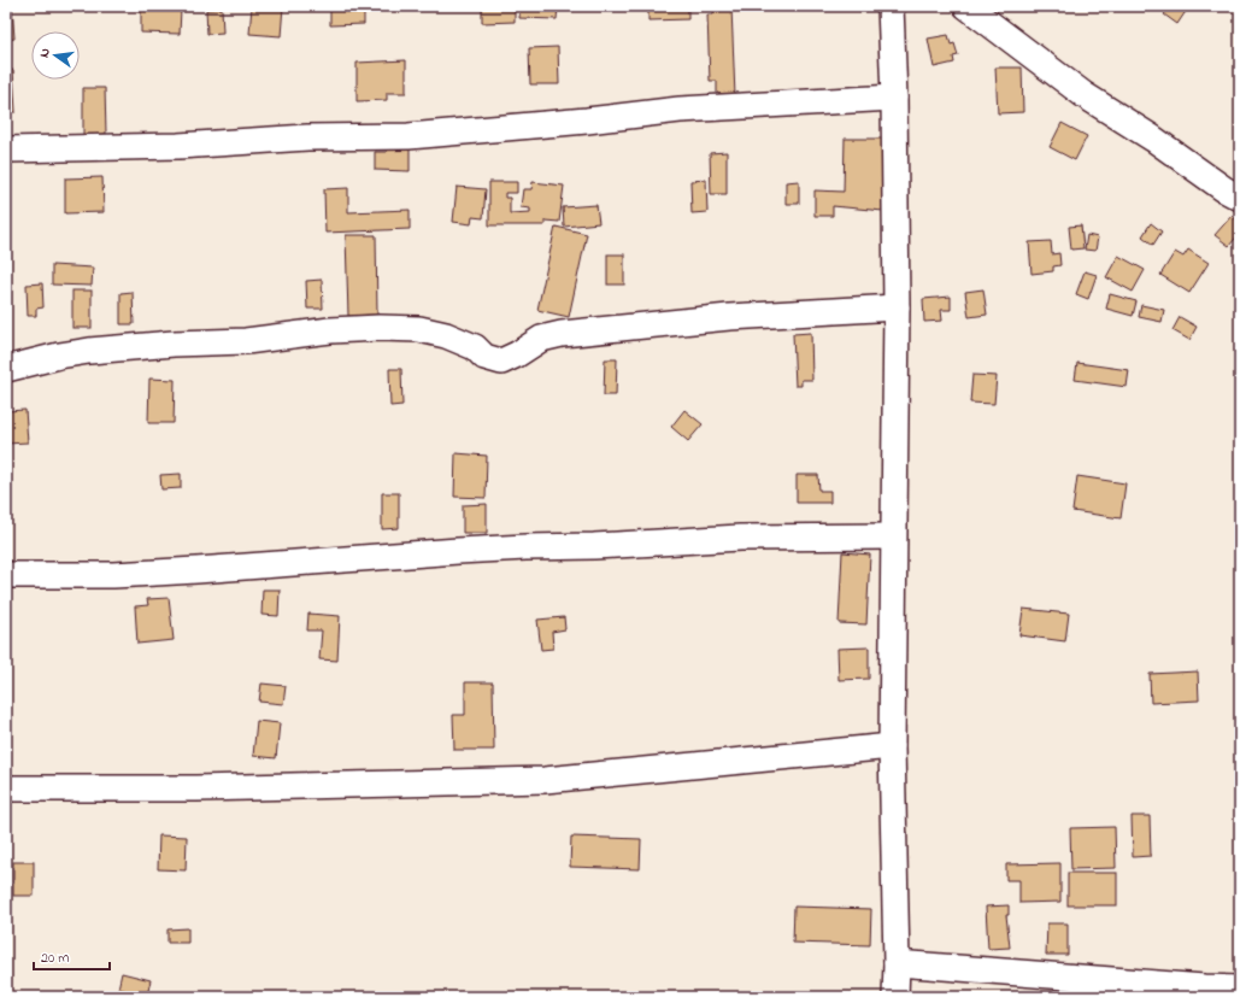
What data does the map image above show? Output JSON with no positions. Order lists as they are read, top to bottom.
{
  "scale_bar": "20 m",
  "north": "left"
}
